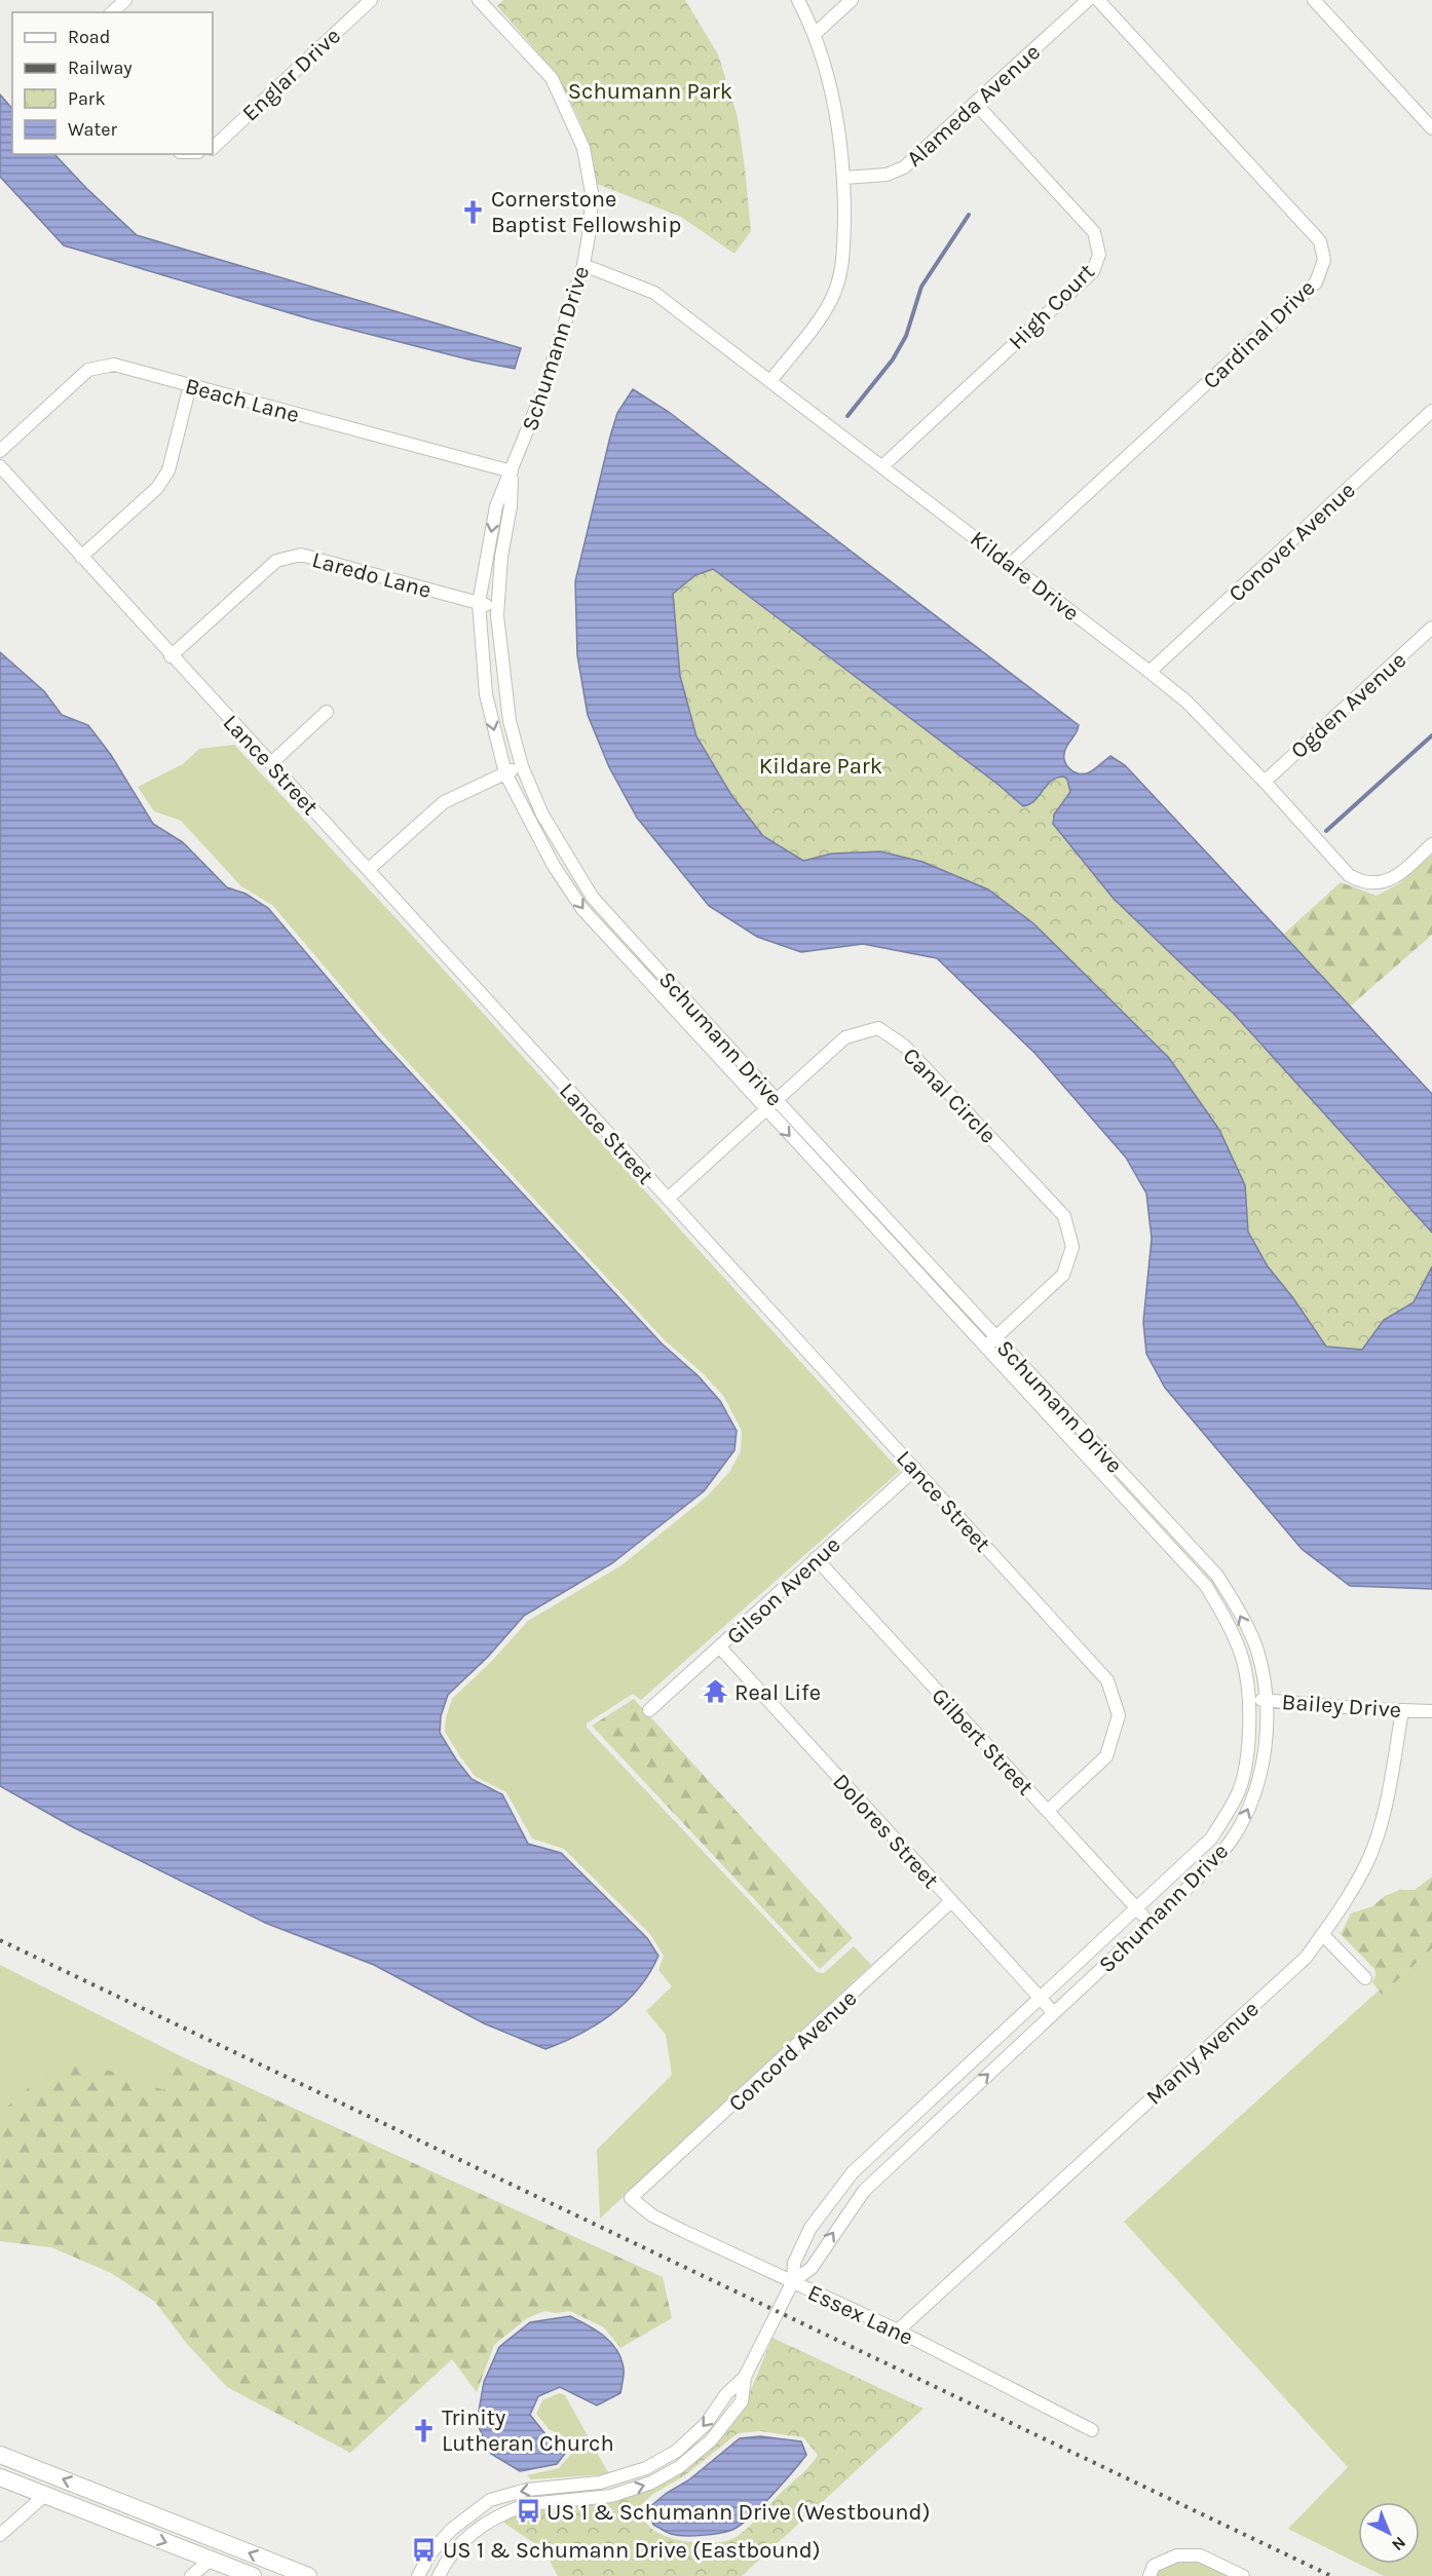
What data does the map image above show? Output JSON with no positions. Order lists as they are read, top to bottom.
{
  "streets": {
    "street": [
      "Englar Drive",
      "Alameda Avenue",
      "High Court",
      "Cardinal Drive",
      "Schumann Drive",
      "Beach Lane",
      "Conover Avenue",
      "Laredo Lane",
      "Kildare Drive",
      "Ogden Avenue",
      "Lance Street",
      "Canal Circle",
      "Gilson Avenue",
      "Bailey Drive",
      "Gilbert Street",
      "Dolores Street",
      "Concord Avenue",
      "Manly Avenue",
      "Essex Lane"
    ]
  },
  "crossings": [
    ["Alameda Avenue", "High Court"],
    ["High Court", "Kildare Drive"],
    ["Cardinal Drive", "Kildare Drive"],
    ["Schumann Drive", "Beach Lane"],
    ["Schumann Drive", "Laredo Lane"],
    ["Schumann Drive", "Kildare Drive"],
    ["Schumann Drive", "Canal Circle"],
    ["Schumann Drive", "Bailey Drive"],
    ["Schumann Drive", "Gilbert Street"],
    ["Schumann Drive", "Dolores Street"],
    ["Schumann Drive", "Essex Lane"],
    ["Conover Avenue", "Kildare Drive"],
    ["Laredo Lane", "Lance Street"],
    ["Kildare Drive", "Ogden Avenue"],
    ["Lance Street", "Canal Circle"],
    ["Lance Street", "Gilson Avenue"],
    ["Lance Street", "Gilbert Street"],
    ["Gilson Avenue", "Gilbert Street"],
    ["Gilson Avenue", "Dolores Street"],
    ["Bailey Drive", "Manly Avenue"],
    ["Dolores Street", "Concord Avenue"],
    ["Concord Avenue", "Essex Lane"],
    ["Manly Avenue", "Essex Lane"]
  ],
  "parks": ["Schumann Park", "Kildare Park"],
  "places": {
    "church": ["Cornerstone Baptist Fellowship", "Trinity Lutheran Church"],
    "temple": ["Real Life"],
    "bus stop": ["US 1 & Schumann Drive (Westbound)", "US 1 & Schumann Drive (Eastbound)"]
  },
  "legend": [
    "Road",
    "Railway",
    "Park",
    "Water"
  ],
  "north": "bottom right"
}
